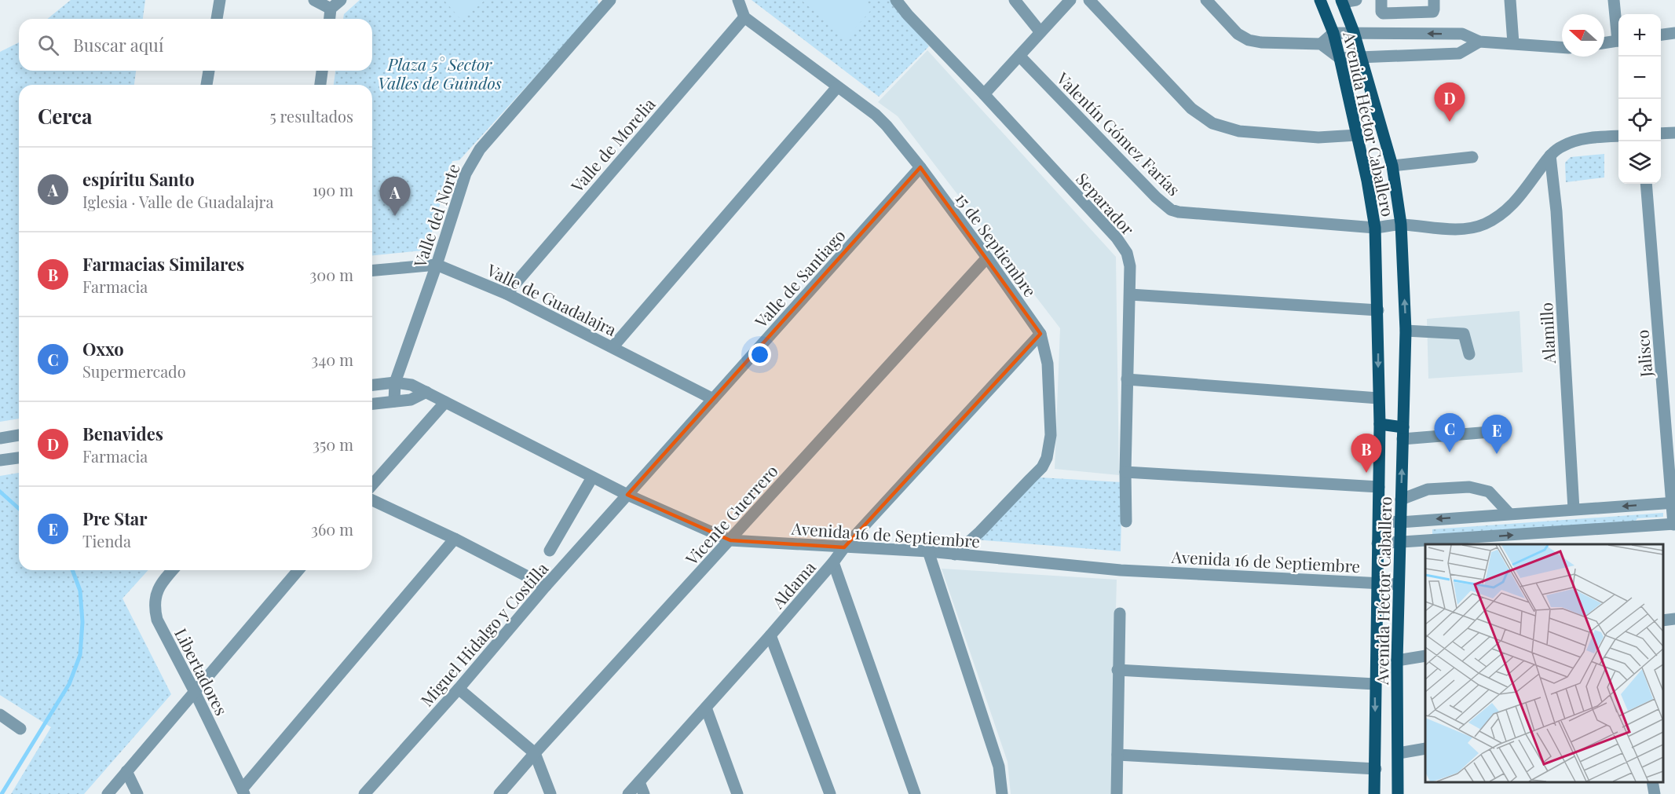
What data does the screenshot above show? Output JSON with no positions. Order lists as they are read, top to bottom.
{
  "streets": {
    "main road": ["Avenida Héctor Caballero"],
    "street": [
      "Valentín Gómez Farías",
      "Valle de Morelia",
      "Separador",
      "Valle del Norte",
      "15 de Septiembre",
      "Valle de Santiago",
      "Valle de Guadalajra",
      "Alamillo",
      "Jalisco",
      "Vicente Guerrero",
      "Avenida 16 de Septiembre",
      "Aldama",
      "Miguel Hidalgo y Costilla",
      "Libertadores"
    ]
  },
  "crossings": [
    ["Avenida Héctor Caballero", "Valentín Gómez Farías"],
    ["Avenida Héctor Caballero", "Avenida 16 de Septiembre"],
    ["Valentín Gómez Farías", "Alamillo"],
    ["Valle de Morelia", "15 de Septiembre"],
    ["Valle de Morelia", "Valle de Guadalajra"],
    ["Valle del Norte", "Valle de Guadalajra"],
    ["Valle del Norte", "Avenida 16 de Septiembre"],
    ["15 de Septiembre", "Valle de Santiago"],
    ["15 de Septiembre", "Vicente Guerrero"],
    ["15 de Septiembre", "Avenida 16 de Septiembre"],
    ["15 de Septiembre", "Aldama"],
    ["Valle de Santiago", "Valle de Guadalajra"],
    ["Valle de Santiago", "Avenida 16 de Septiembre"],
    ["Valle de Santiago", "Miguel Hidalgo y Costilla"],
    ["Jalisco", "Avenida 16 de Septiembre"],
    ["Vicente Guerrero", "Avenida 16 de Septiembre"],
    ["Avenida 16 de Septiembre", "Aldama"],
    ["Avenida 16 de Septiembre", "Miguel Hidalgo y Costilla"]
  ],
  "parks": ["Plaza 5° Sector Valles de Guindos"],
  "north": "left",
  "page": {
    "map_buttons": ["+", "−"],
    "search": "Buscar aquí",
    "pins": [
      "D",
      "A",
      "C",
      "E",
      "B"
    ],
    "heading": ["Cerca", "5 resultados"],
    "list": [
      {
        "mark": "A",
        "name": "espíritu Santo",
        "note": "Iglesia · Valle de Guadalajra",
        "value": "190 m"
      },
      {
        "mark": "B",
        "name": "Farmacias Similares",
        "note": "Farmacia",
        "value": "300 m"
      },
      {
        "mark": "C",
        "name": "Oxxo",
        "note": "Supermercado",
        "value": "340 m"
      },
      {
        "mark": "D",
        "name": "Benavides",
        "note": "Farmacia",
        "value": "350 m"
      },
      {
        "mark": "E",
        "name": "Pre Star",
        "note": "Tienda",
        "value": "360 m"
      }
    ]
  }
}
